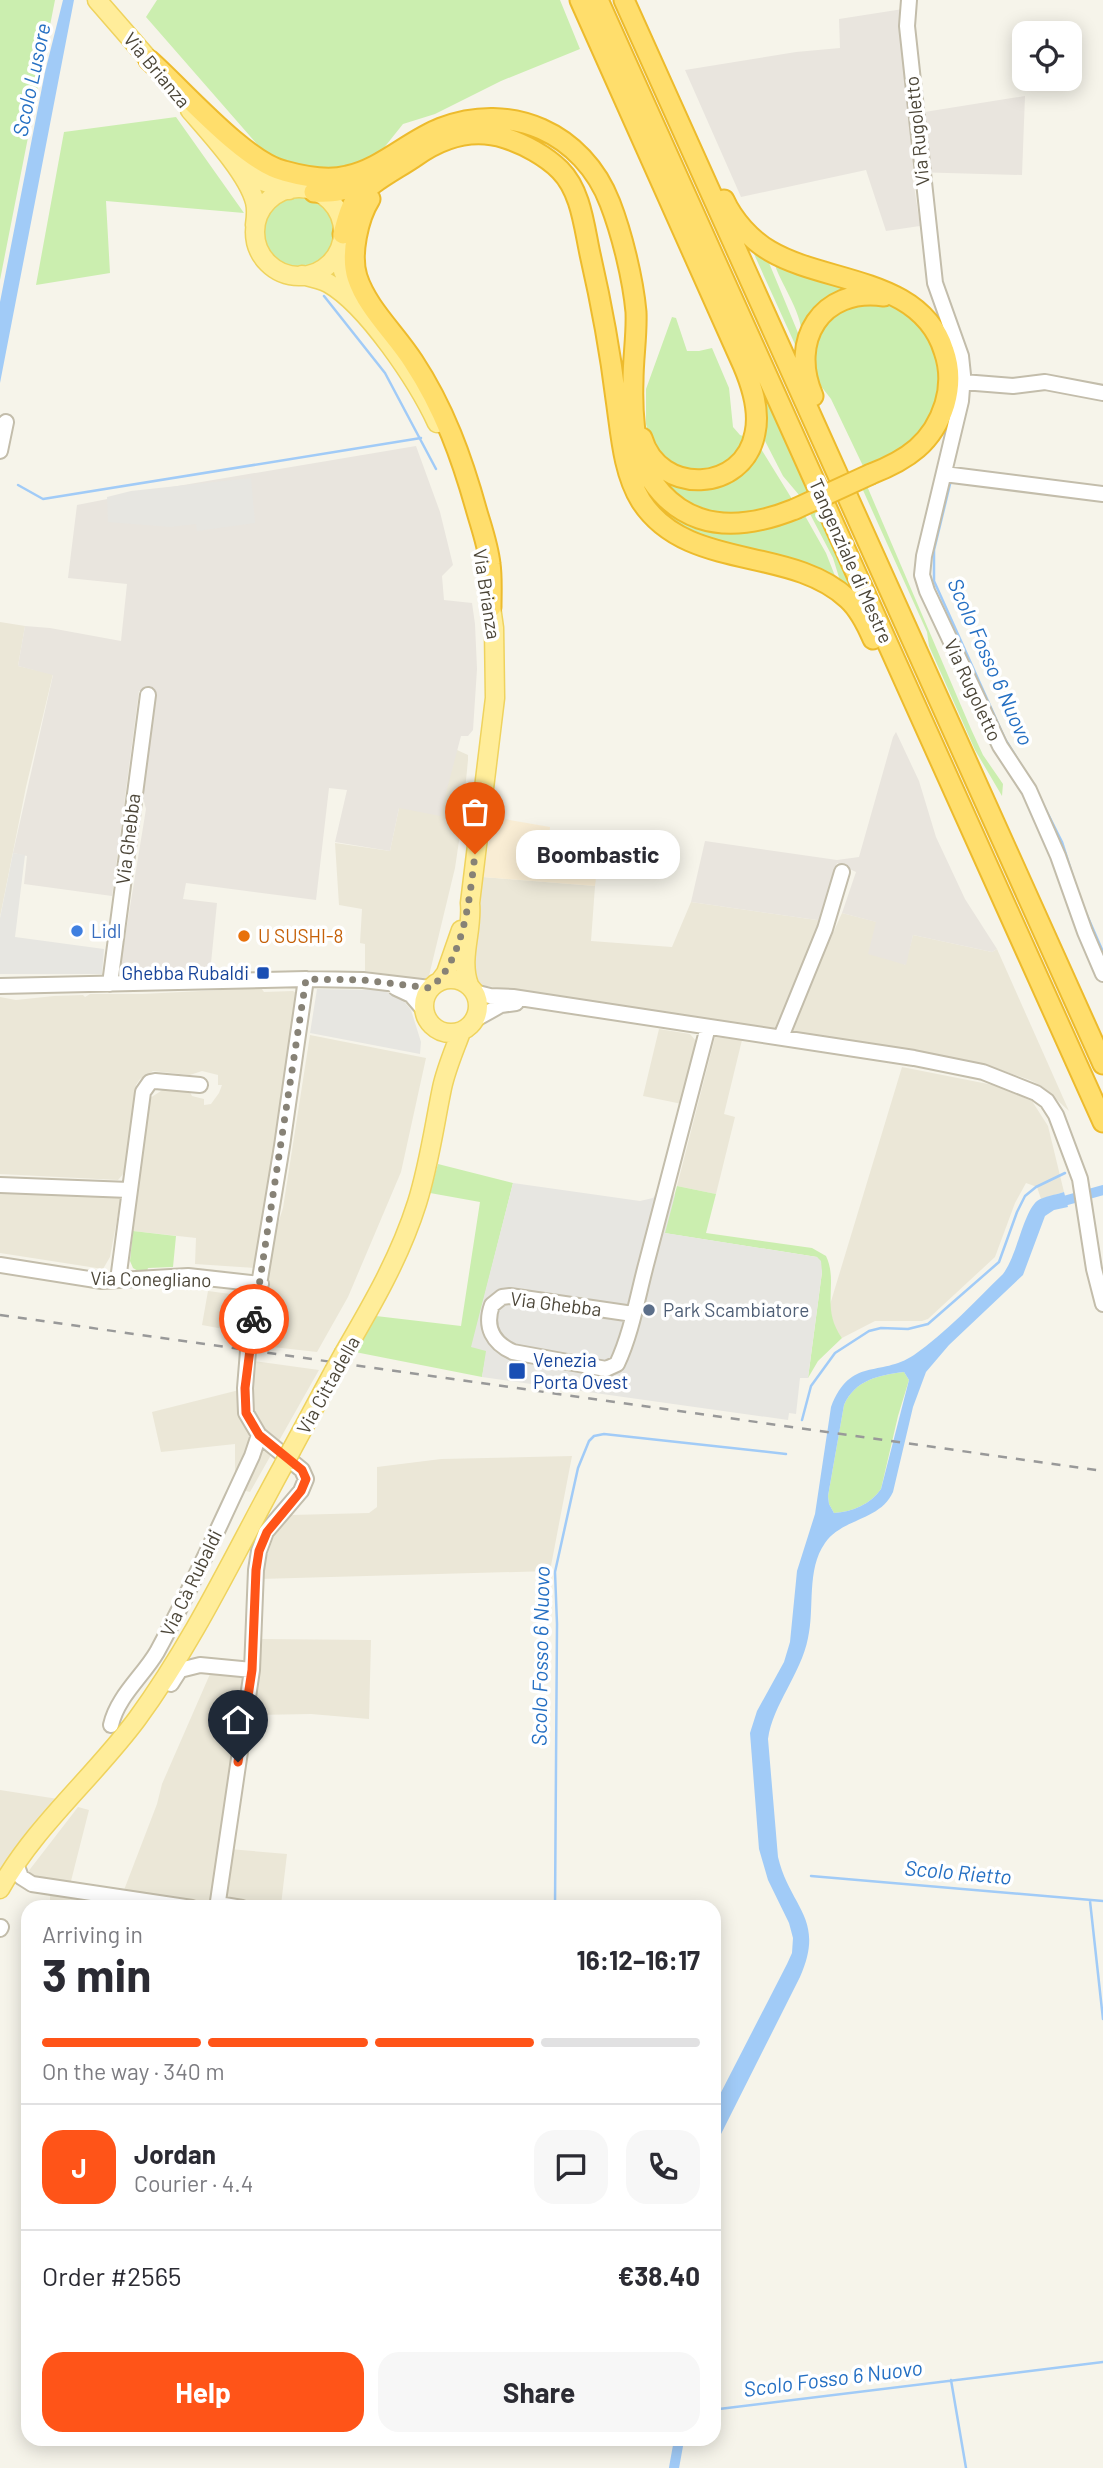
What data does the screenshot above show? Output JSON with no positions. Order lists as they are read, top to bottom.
{
  "streets": {
    "highway": ["Tangenziale di Mestre"],
    "main road": ["Via Brianza", "Via Cittadella"],
    "street": [
      "Via Rugoletto",
      "Via Ghebba",
      "Via Conegliano",
      "Via Cà Rubaldi"
    ]
  },
  "crossings": [
    ["Via Brianza", "Via Cittadella"],
    ["Via Cittadella", "Via Cà Rubaldi"]
  ],
  "water": ["Scolo Lusore", "Scolo Fosso 6 Nuovo", "Scolo Rietto"],
  "places": {
    "other": [
      "Boombastic",
      "Lidl",
      "U SUSHI-8",
      "Park Scambiatore"
    ],
    "transit": ["Ghebba Rubaldi", "Venezia Porta Ovest"]
  },
  "page": {
    "bubble": "Boombastic",
    "heading": ["3 min", "Arriving in", "16:12–16:17"],
    "panel": [
      "Jordan",
      "Courier · 4.4",
      "Order #2565",
      "€38.40"
    ],
    "bar": "On the way · 340 m",
    "round": "J",
    "buttons": ["Help", "Share"]
  }
}
